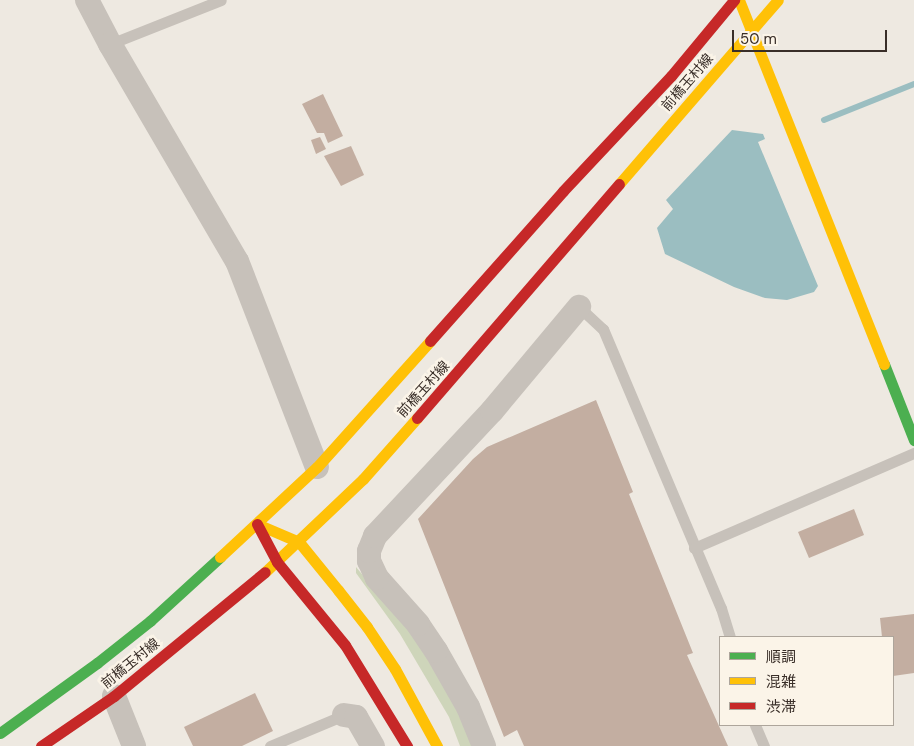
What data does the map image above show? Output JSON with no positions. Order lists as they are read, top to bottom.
{
  "streets": {
    "main road": ["前橋玉村線"]
  },
  "legend": ["順調", "混雑", "渋滞"],
  "scale_bar": "50 m"
}
